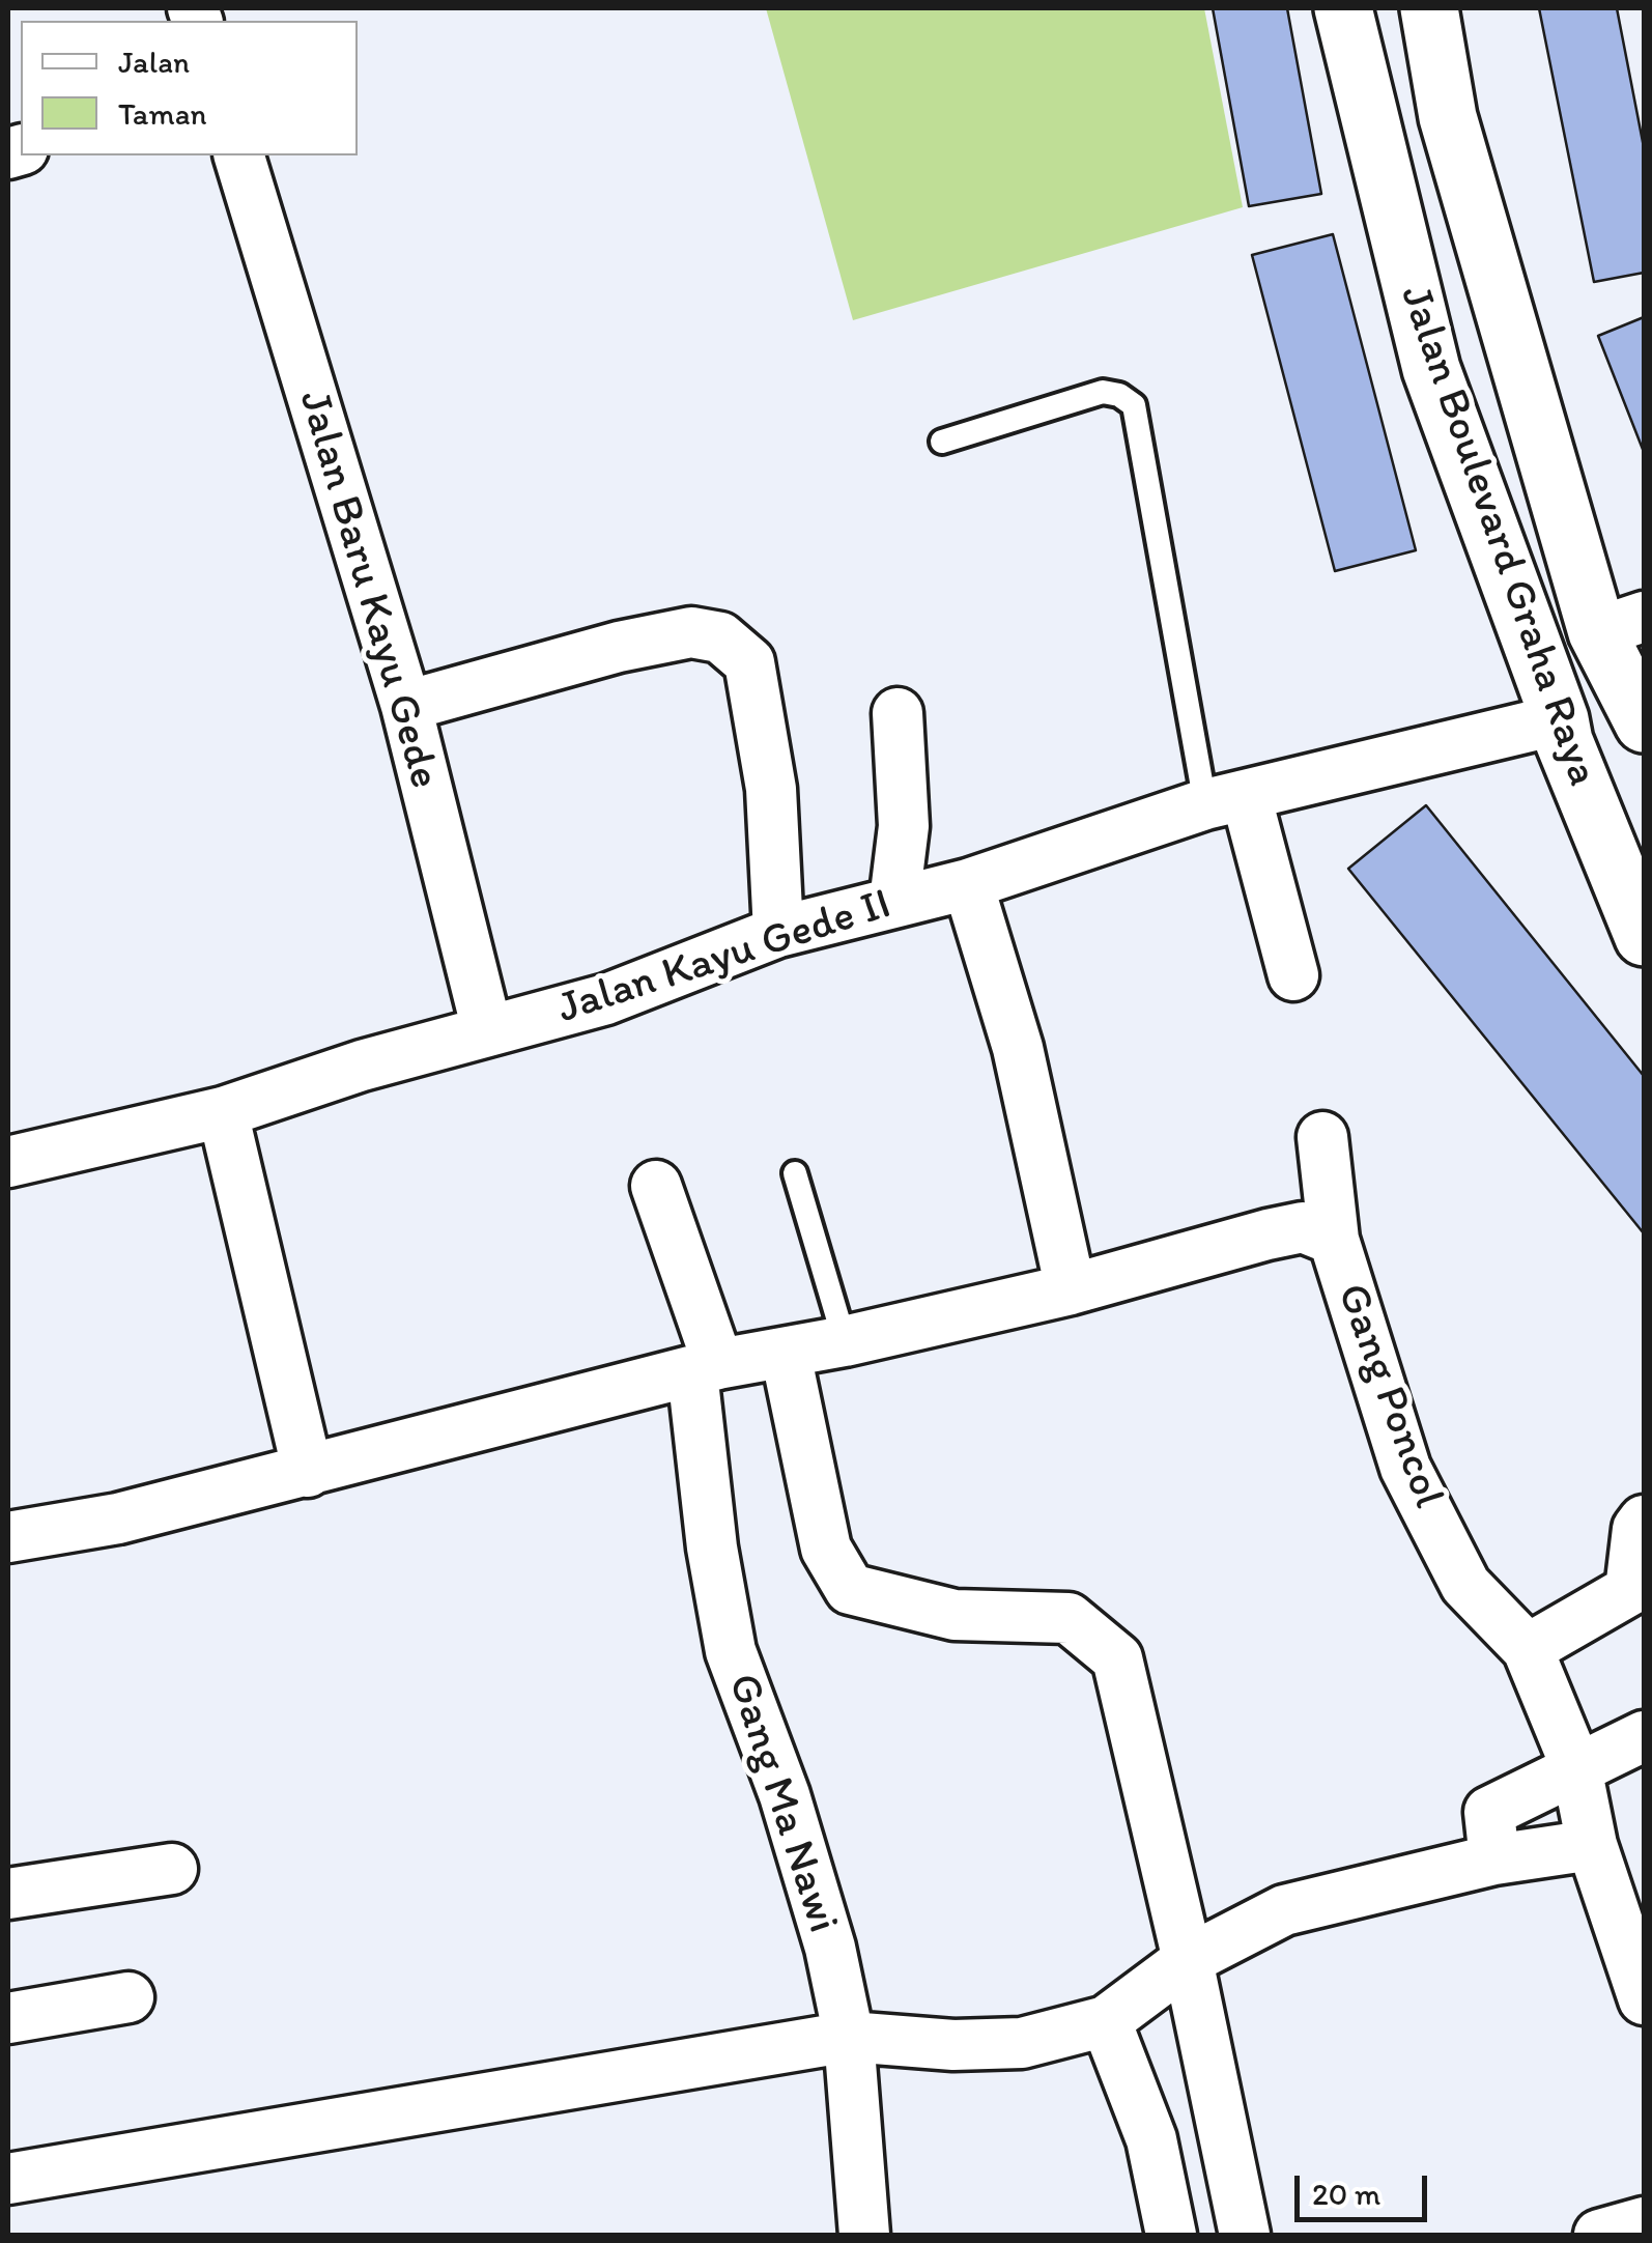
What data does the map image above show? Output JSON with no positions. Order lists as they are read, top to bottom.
{
  "streets": {
    "main road": ["Jalan Boulevard Graha Raya"],
    "street": [
      "Jalan Baru Kayu Gede",
      "Jalan Kayu Gede II",
      "Gang Poncol",
      "Gang Ma Nawi"
    ]
  },
  "crossings": [
    ["Jalan Boulevard Graha Raya", "Jalan Kayu Gede II"],
    ["Jalan Baru Kayu Gede", "Jalan Kayu Gede II"]
  ],
  "legend": ["Jalan", "Taman"],
  "scale_bar": "20 m"
}
